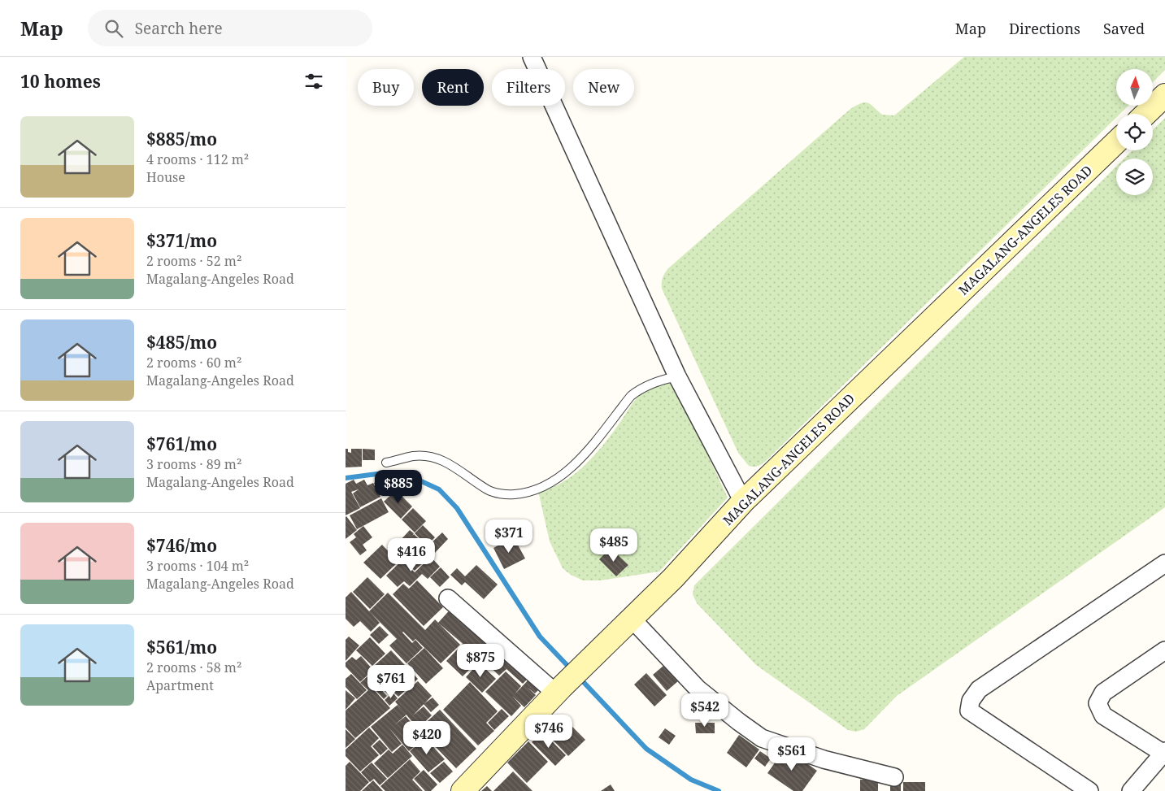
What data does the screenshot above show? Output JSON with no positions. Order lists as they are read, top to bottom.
{
  "streets": {
    "main road": ["MAGALANG-ANGELES ROAD"]
  },
  "north": "top",
  "page": {
    "header": "Map",
    "search": "Search here",
    "nav": ["Map", "Directions", "Saved"],
    "heading": "10 homes",
    "chip": [
      "Buy",
      "Rent",
      "Filters",
      "New"
    ],
    "list": [
      {
        "name": "$885/mo",
        "note": "4 rooms · 112 m² · House"
      },
      {
        "name": "$371/mo",
        "note": "2 rooms · 52 m² · Magalang-Angeles Road"
      },
      {
        "name": "$485/mo",
        "note": "2 rooms · 60 m² · Magalang-Angeles Road"
      },
      {
        "name": "$761/mo",
        "note": "3 rooms · 89 m² · Magalang-Angeles Road"
      },
      {
        "name": "$746/mo",
        "note": "3 rooms · 104 m² · Magalang-Angeles Road"
      },
      {
        "name": "$561/mo",
        "note": "2 rooms · 58 m² · Apartment"
      }
    ],
    "price": [
      "$885",
      "$371",
      "$485",
      "$416",
      "$875",
      "$761",
      "$542",
      "$746",
      "$420",
      "$561"
    ]
  }
}
